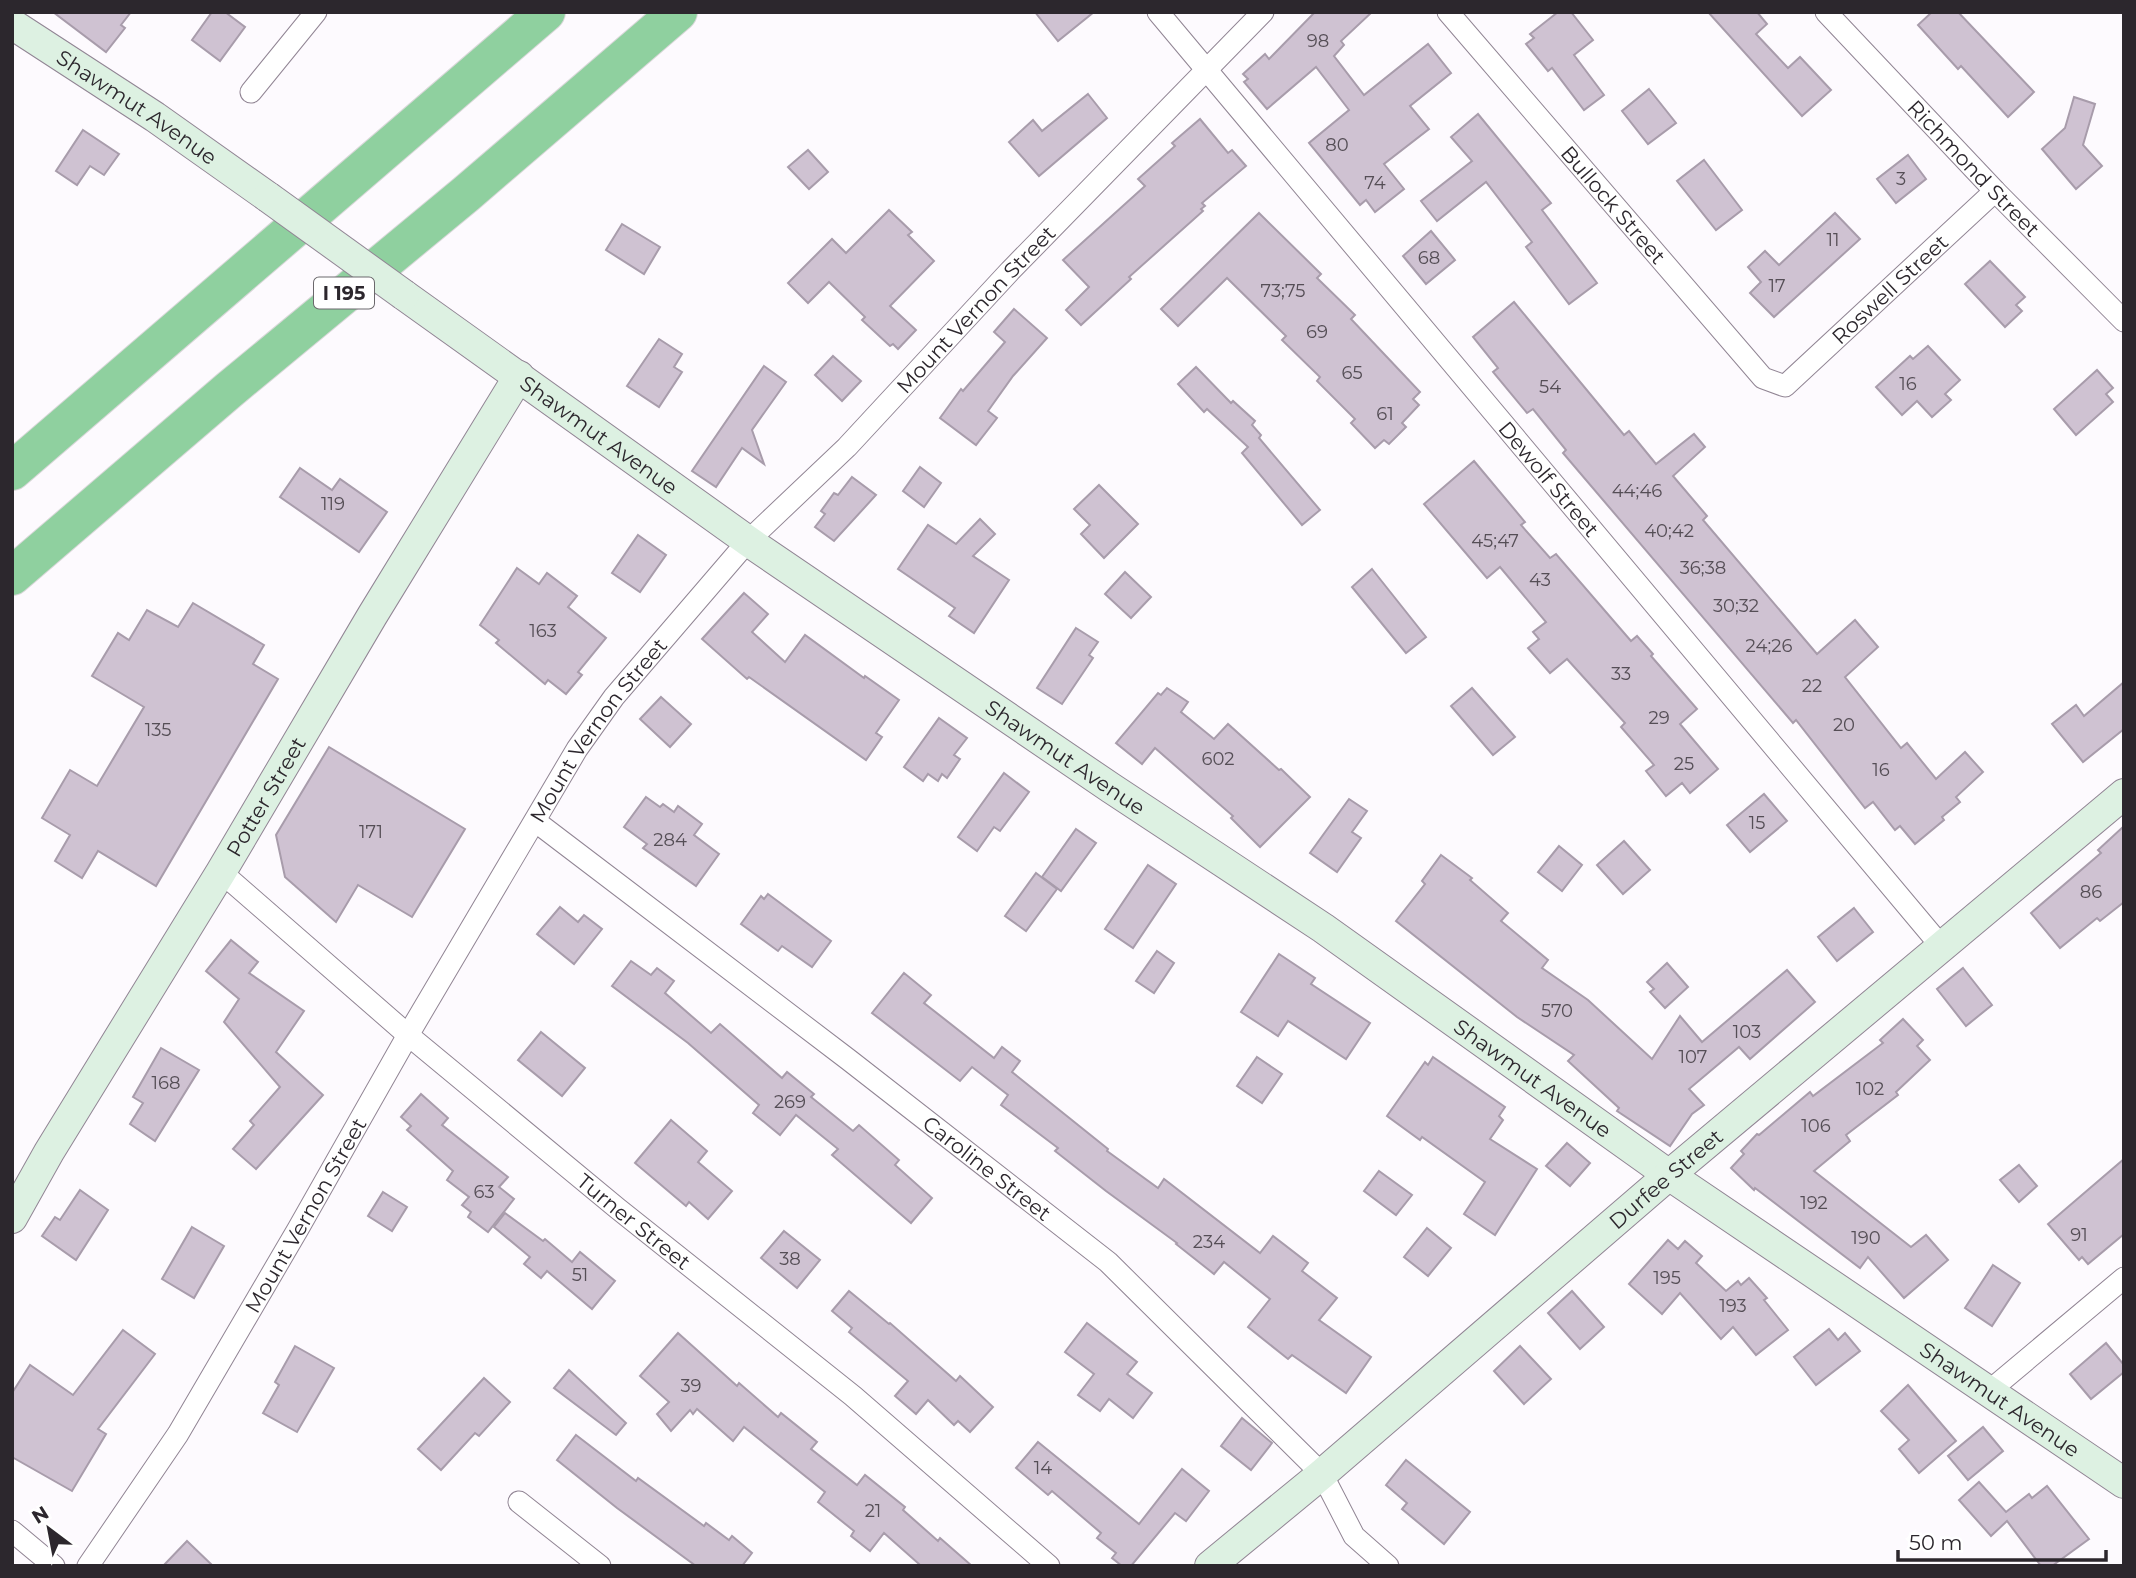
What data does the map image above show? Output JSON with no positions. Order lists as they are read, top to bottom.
{
  "streets": {
    "highway": ["I 195"],
    "main road": ["Shawmut Avenue", "Potter Street", "Durfee Street"],
    "street": [
      "Richmond Street",
      "Bullock Street",
      "Roswell Street",
      "Mount Vernon Street",
      "Dewolf Street",
      "Caroline Street",
      "Turner Street"
    ]
  },
  "crossings": [
    ["Shawmut Avenue", "Mount Vernon Street"],
    ["Shawmut Avenue", "Potter Street"],
    ["Shawmut Avenue", "Durfee Street"],
    ["Richmond Street", "Roswell Street"],
    ["Bullock Street", "Roswell Street"],
    ["Mount Vernon Street", "Dewolf Street"],
    ["Mount Vernon Street", "Caroline Street"],
    ["Mount Vernon Street", "Turner Street"],
    ["Dewolf Street", "Durfee Street"],
    ["Potter Street", "Turner Street"],
    ["Caroline Street", "Durfee Street"]
  ],
  "house_numbers": [
    "98",
    "80",
    "3",
    "74",
    "11",
    "68",
    "17",
    "73;75",
    "69",
    "65",
    "16",
    "54",
    "61",
    "44;46",
    "119",
    "40;42",
    "45;47",
    "36;38",
    "43",
    "30;32",
    "163",
    "24;26",
    "33",
    "22",
    "29",
    "20",
    "135",
    "602",
    "25",
    "16",
    "15",
    "171",
    "284",
    "86",
    "570",
    "103",
    "107",
    "168",
    "102",
    "269",
    "106",
    "63",
    "192",
    "91",
    "190",
    "234",
    "38",
    "51",
    "195",
    "193",
    "39",
    "14",
    "21"
  ],
  "scale_bar": "50 m",
  "north": "top left"
}
